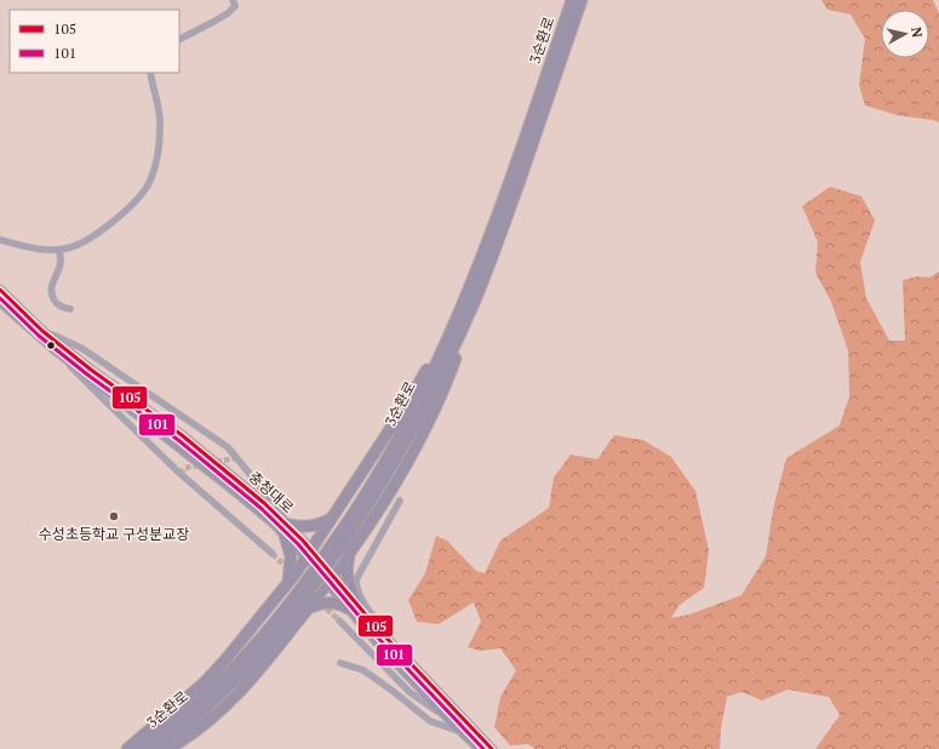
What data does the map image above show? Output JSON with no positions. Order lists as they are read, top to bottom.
{
  "streets": {
    "highway": ["3순환로"],
    "main road": ["충청대로"]
  },
  "places": ["수성초등학교 구성분교장"],
  "lines": ["transit line 105", "transit line 101"],
  "legend": ["105", "101"],
  "north": "right"
}
